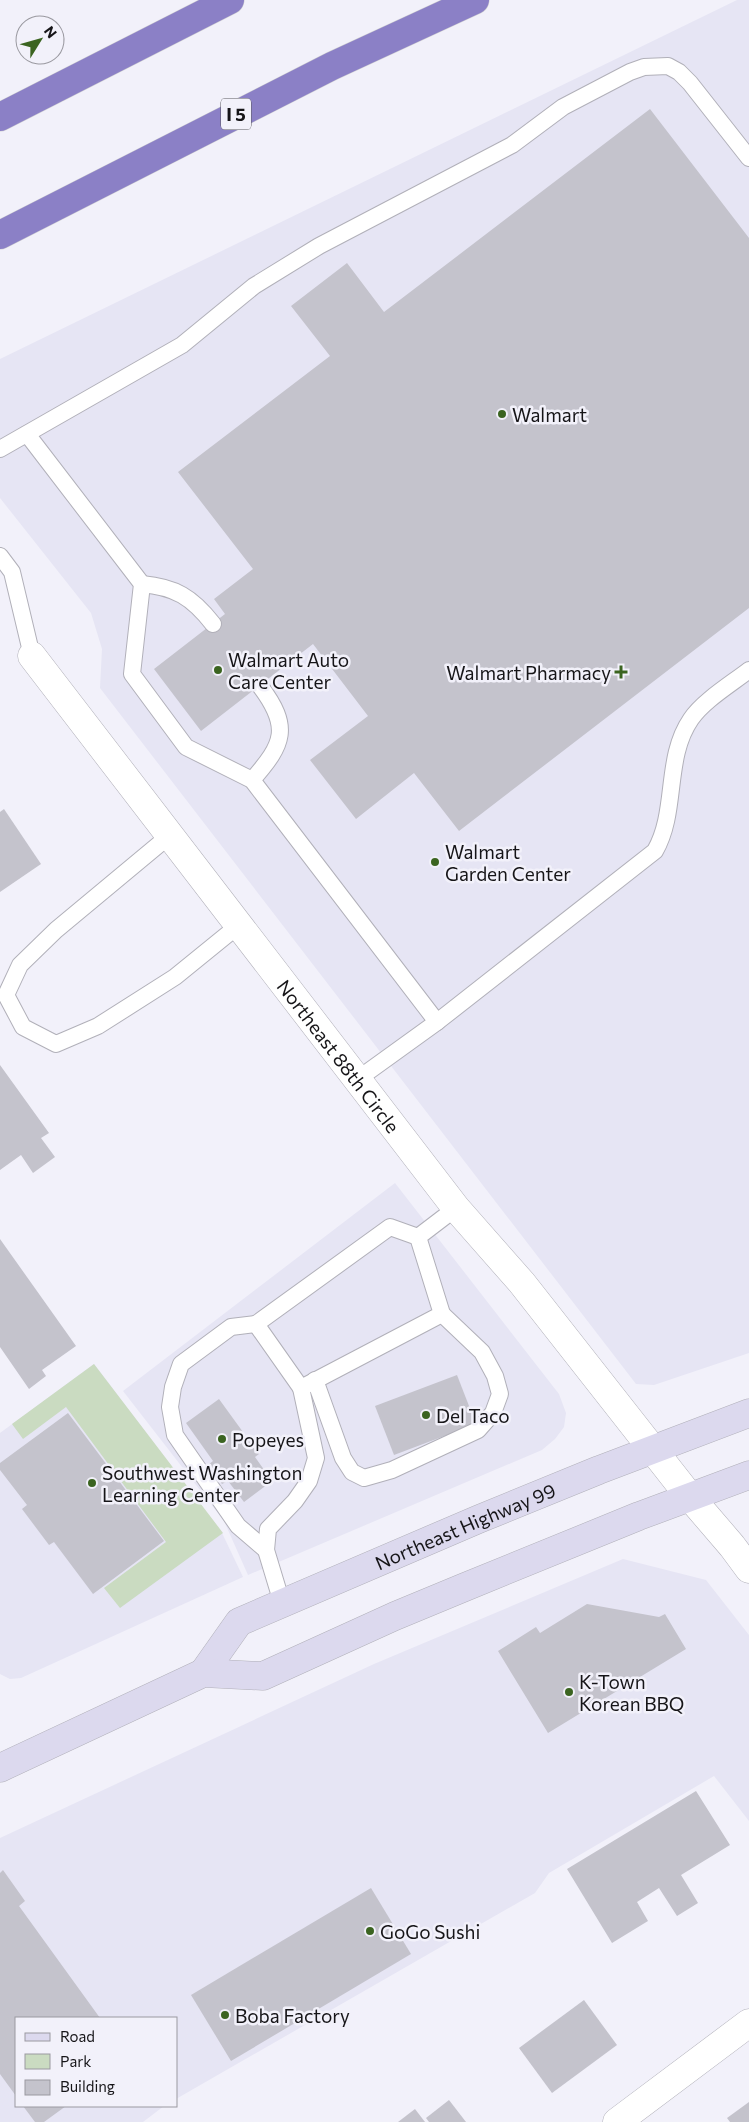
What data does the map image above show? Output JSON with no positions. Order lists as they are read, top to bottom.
{
  "streets": {
    "highway": ["I 5"],
    "main road": ["Northeast Highway 99"],
    "street": ["Northeast 88th Circle"]
  },
  "crossings": [
    ["Northeast 88th Circle", "Northeast Highway 99"]
  ],
  "places": {
    "other": [
      "Walmart",
      "Walmart Auto Care Center",
      "Walmart Garden Center",
      "Del Taco",
      "Popeyes",
      "Southwest Washington Learning Center",
      "K-Town Korean BBQ",
      "GoGo Sushi",
      "Boba Factory"
    ],
    "health": ["Walmart Pharmacy"]
  },
  "legend": ["Road", "Park", "Building"],
  "north": "top right"
}
